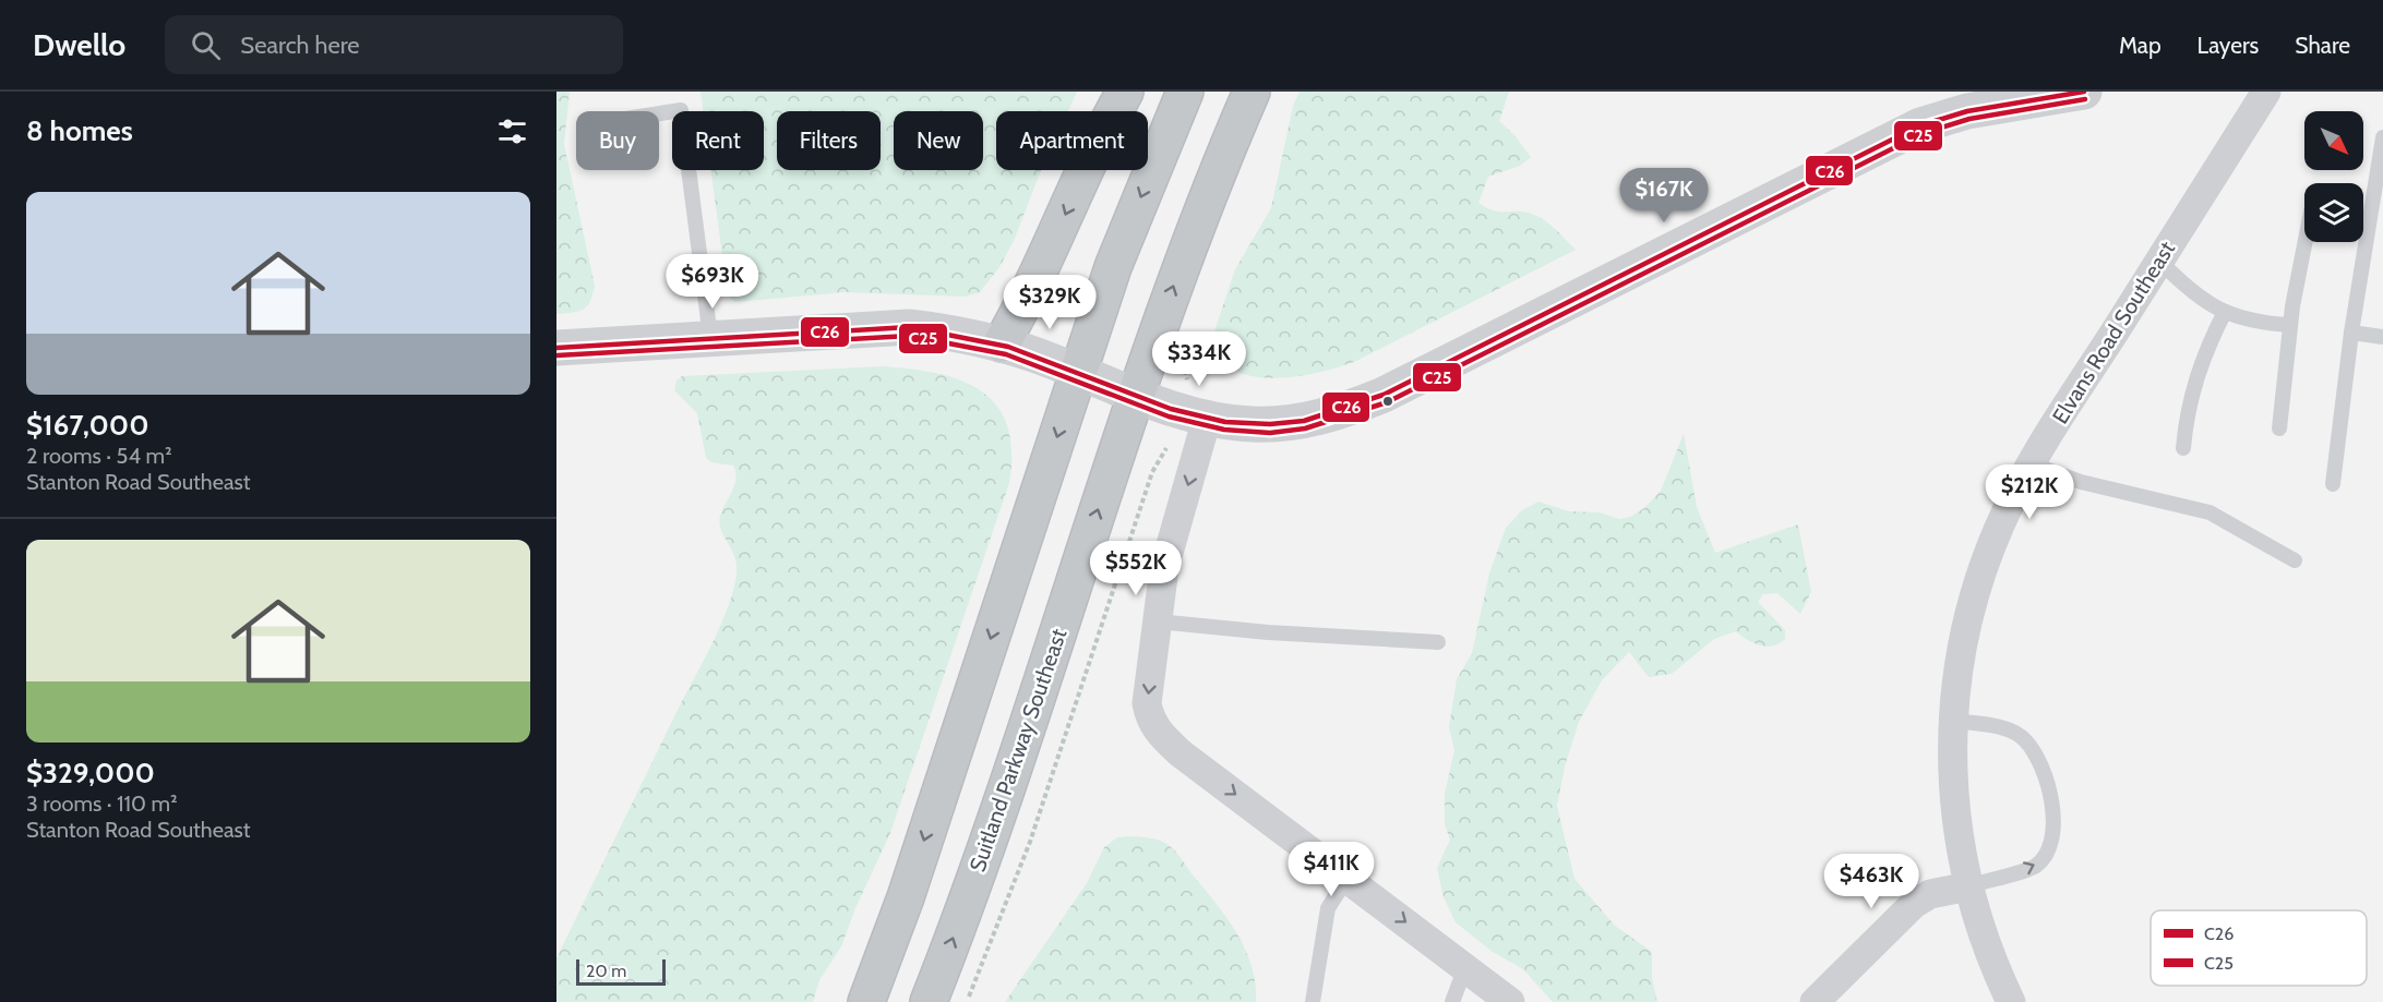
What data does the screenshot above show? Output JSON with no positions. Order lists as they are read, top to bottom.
{
  "streets": {
    "highway": ["Suitland Parkway Southeast"],
    "street": ["Elvans Road Southeast"]
  },
  "lines": ["transit line C26", "transit line C25"],
  "legend": ["C26", "C25"],
  "scale_bar": "20 m",
  "north": "bottom right",
  "page": {
    "header": "Dwello",
    "search": "Search here",
    "nav": ["Map", "Layers", "Share"],
    "heading": "8 homes",
    "chip": [
      "Buy",
      "Rent",
      "Filters",
      "New",
      "Apartment"
    ],
    "price": [
      "$167K",
      "$693K",
      "$329K",
      "$334K",
      "$212K",
      "$552K",
      "$411K",
      "$463K"
    ],
    "list": [
      {
        "name": "$167,000",
        "note": "2 rooms · 54 m² · Stanton Road Southeast"
      },
      {
        "name": "$329,000",
        "note": "3 rooms · 110 m² · Stanton Road Southeast"
      }
    ],
    "scale": "20 m"
  }
}
